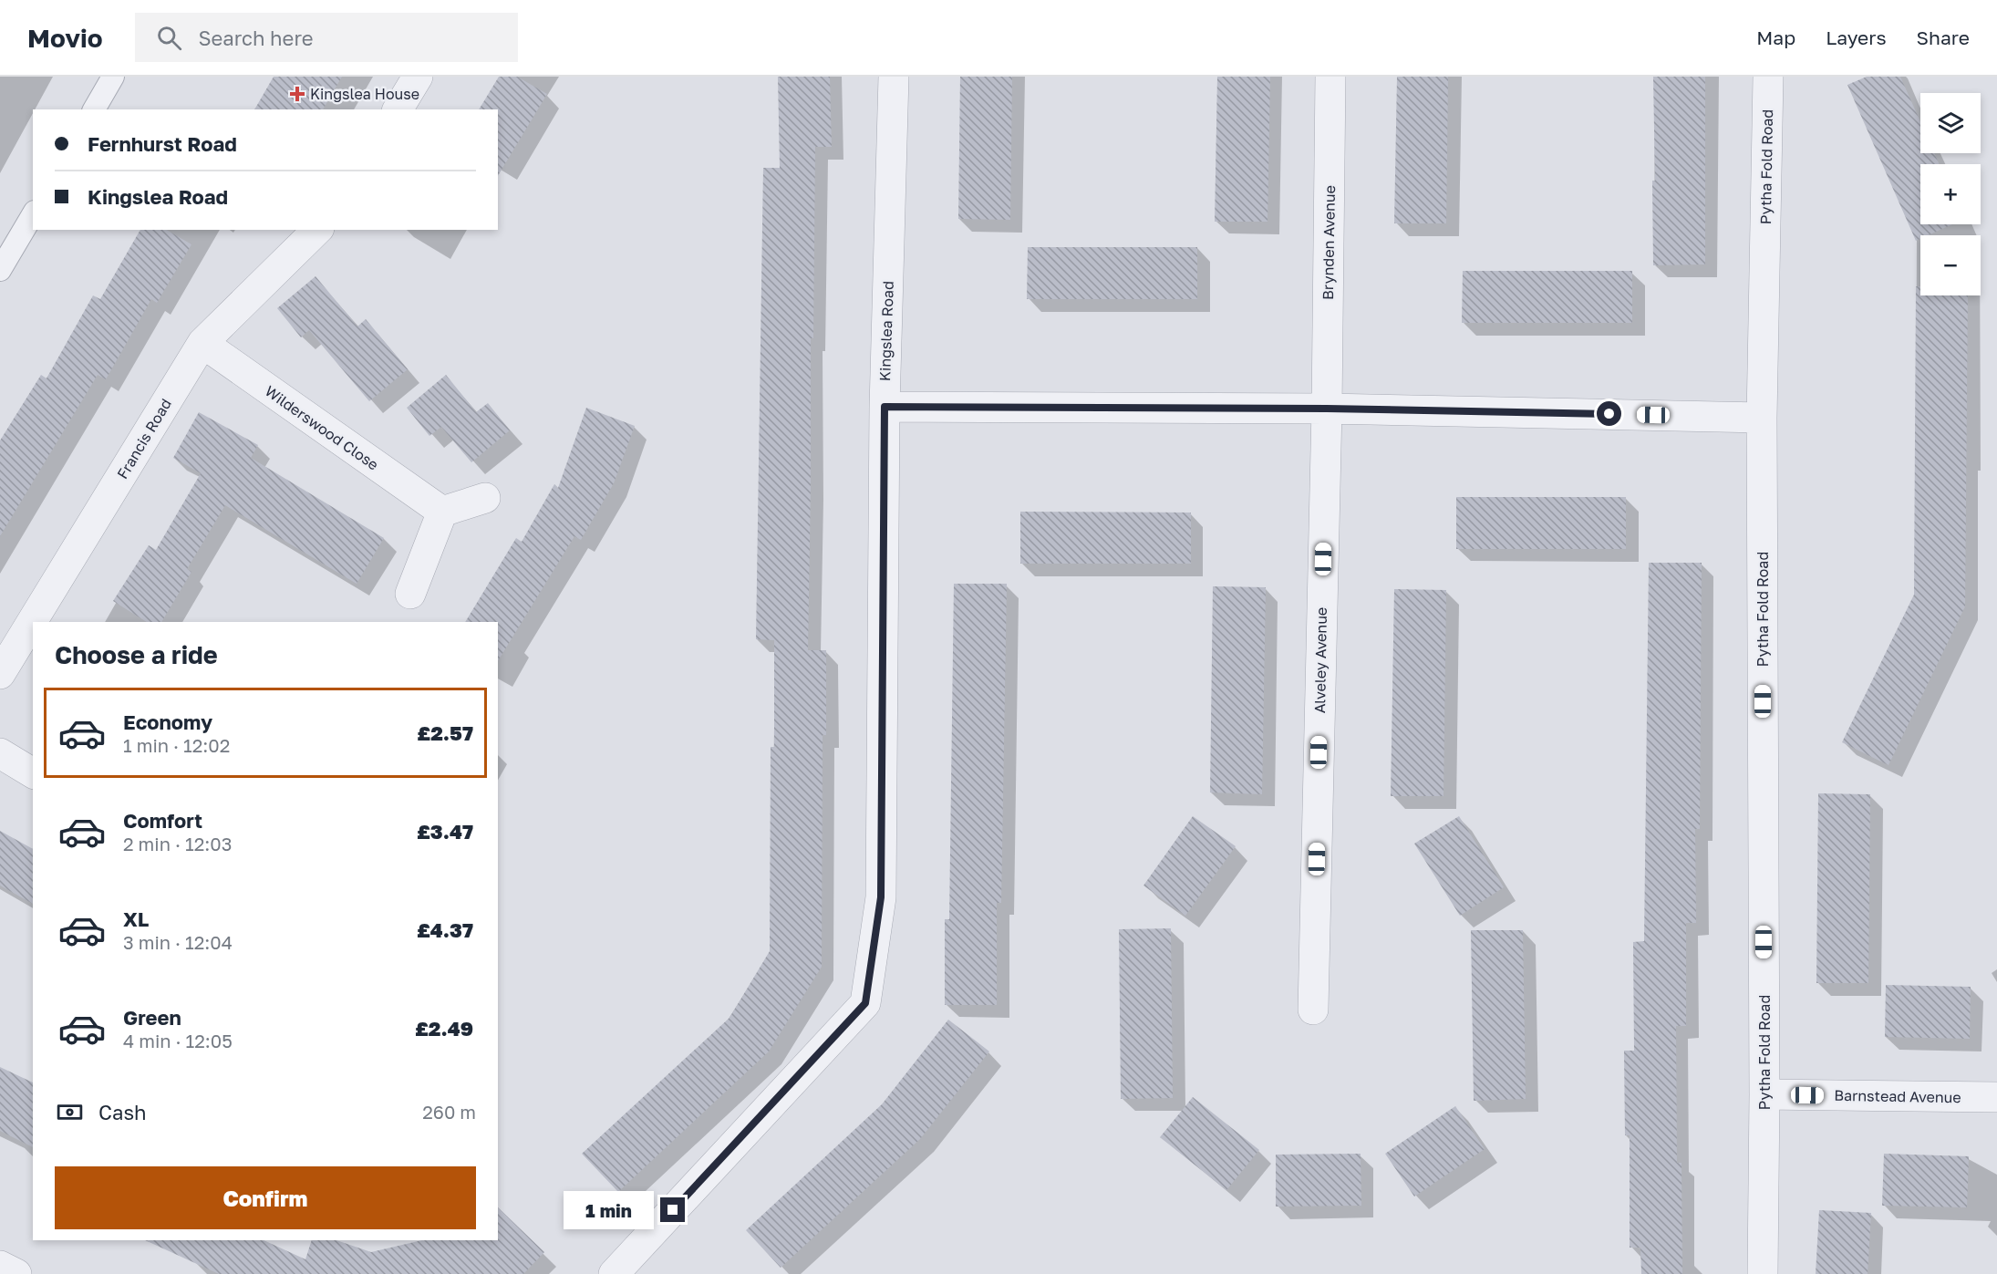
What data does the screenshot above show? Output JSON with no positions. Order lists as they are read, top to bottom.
{
  "streets": {
    "street": [
      "Pytha Fold Road",
      "Brynden Avenue",
      "Kingslea Road",
      "Wilderswood Close",
      "Francis Road",
      "Alveley Avenue",
      "Barnstead Avenue"
    ]
  },
  "crossings": [
    ["Pytha Fold Road", "Barnstead Avenue"],
    ["Brynden Avenue", "Alveley Avenue"],
    ["Wilderswood Close", "Francis Road"]
  ],
  "places": {
    "health": ["Kingslea House"]
  },
  "page": {
    "header": "Movio",
    "search": "Search here",
    "nav": ["Map", "Layers", "Share"],
    "map_buttons": ["+", "−"],
    "banner": ["Fernhurst Road", "Kingslea Road"],
    "heading": "Choose a ride",
    "list": [
      {
        "name": "Economy",
        "note": "1 min · 12:02",
        "value": "£2.57"
      },
      {
        "name": "Comfort",
        "note": "2 min · 12:03",
        "value": "£3.47"
      },
      {
        "name": "XL",
        "note": "3 min · 12:04",
        "value": "£4.37"
      },
      {
        "name": "Green",
        "note": "4 min · 12:05",
        "value": "£2.49"
      }
    ],
    "pay": ["Cash", "260 m"],
    "buttons": "Confirm",
    "bubble": "1 min"
  }
}
